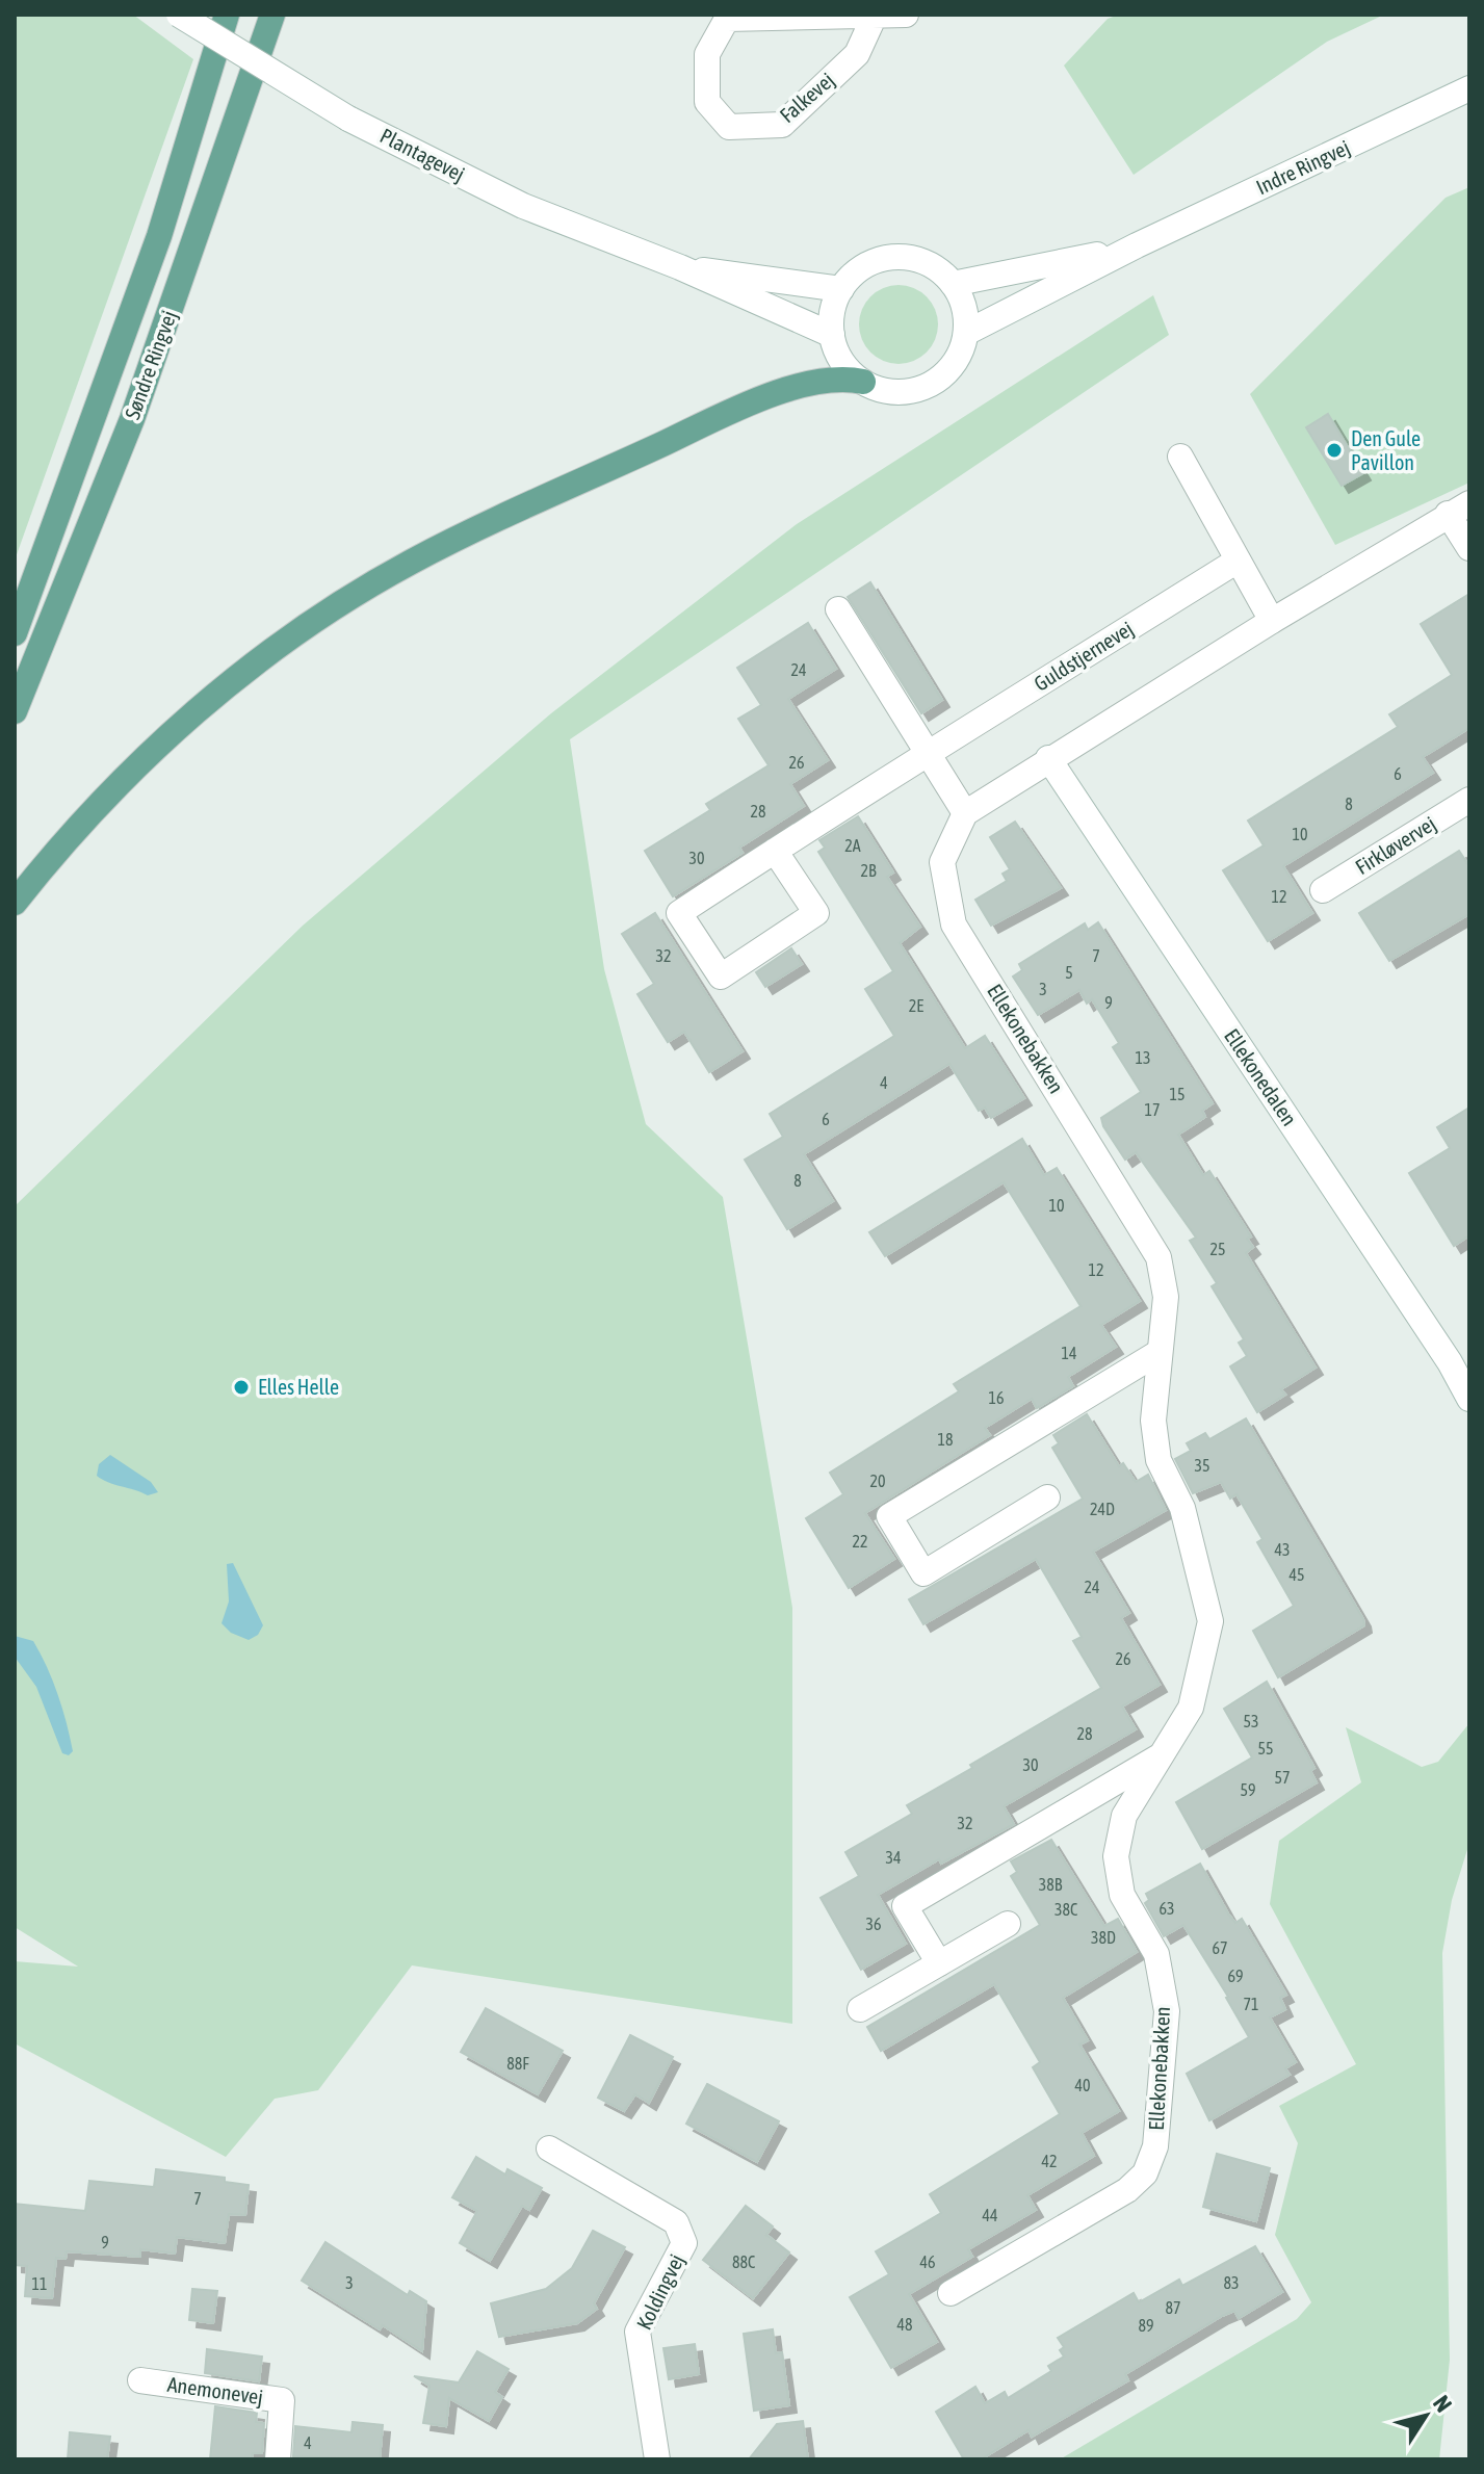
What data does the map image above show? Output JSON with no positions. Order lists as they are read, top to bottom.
{
  "streets": {
    "main road": ["Søndre Ringvej"],
    "street": [
      "Falkevej",
      "Plantagevej",
      "Indre Ringvej",
      "Guldstjernevej",
      "Firkløvervej",
      "Ellekonebakken",
      "Ellekonedalen",
      "Koldingvej",
      "Anemonevej"
    ]
  },
  "crossings": [
    ["Plantagevej", "Indre Ringvej"]
  ],
  "places": ["Den Gule Pavillon", "Elles Helle"],
  "house_numbers": [
    "24",
    "26",
    "6",
    "8",
    "28",
    "10",
    "2A",
    "30",
    "2B",
    "12",
    "32",
    "7",
    "5",
    "3",
    "9",
    "2E",
    "13",
    "4",
    "15",
    "17",
    "6",
    "8",
    "10",
    "25",
    "12",
    "14",
    "16",
    "18",
    "35",
    "20",
    "24D",
    "22",
    "43",
    "45",
    "24",
    "26",
    "53",
    "28",
    "55",
    "30",
    "57",
    "59",
    "32",
    "34",
    "38B",
    "63",
    "38C",
    "36",
    "38D",
    "67",
    "69",
    "71",
    "88F",
    "40",
    "42",
    "7",
    "44",
    "9",
    "88C",
    "46",
    "3",
    "83",
    "11",
    "87",
    "48",
    "89",
    "4"
  ],
  "north": "top right"
}
